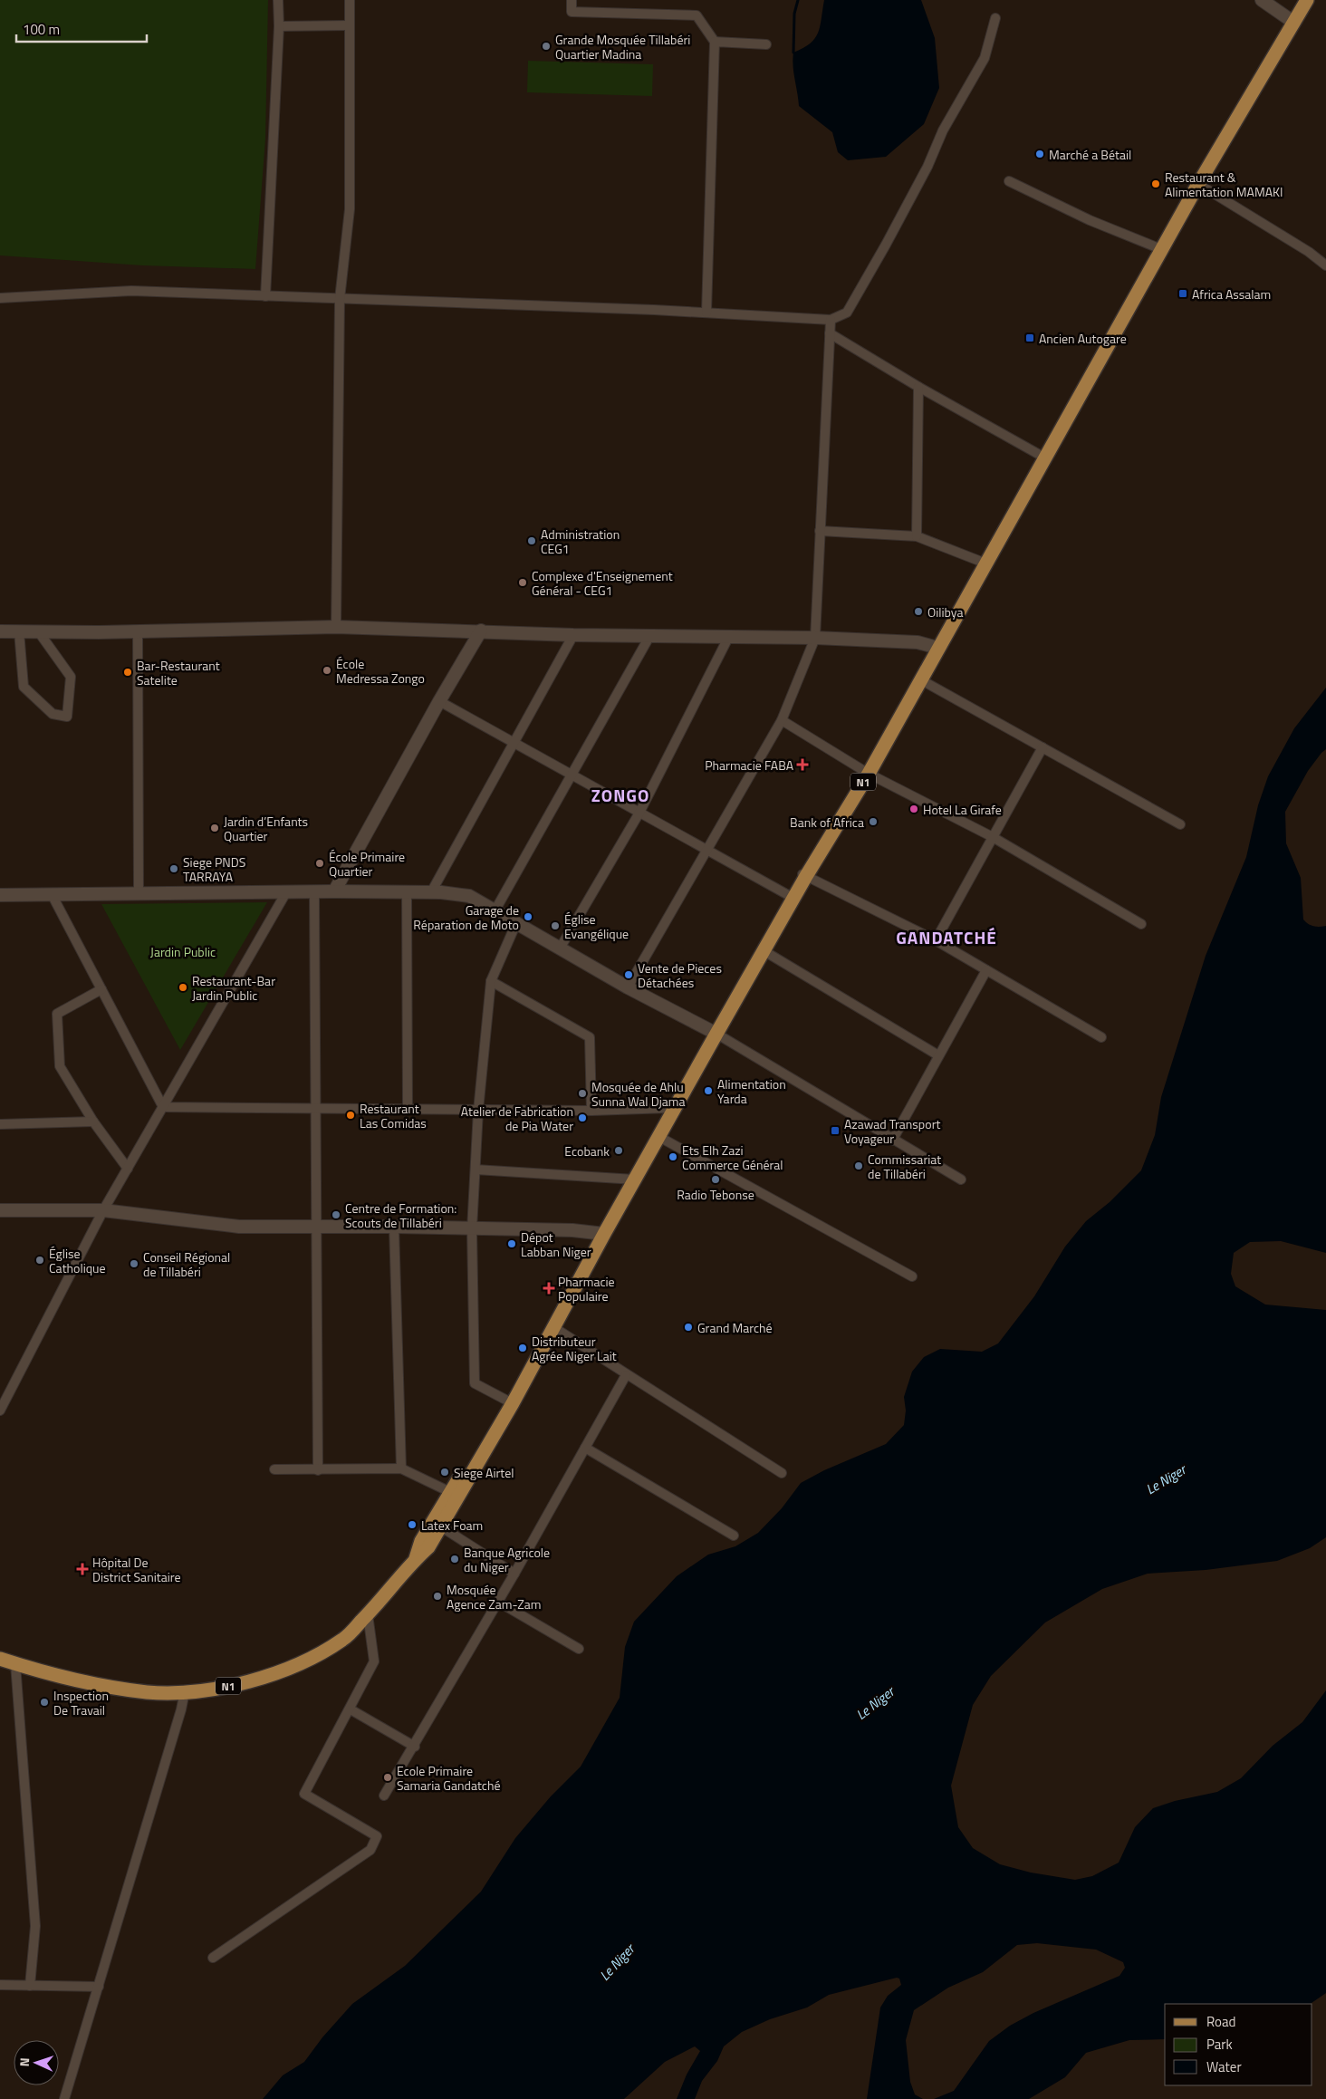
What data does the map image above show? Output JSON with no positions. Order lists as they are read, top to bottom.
{
  "streets": {
    "main road": ["N1"]
  },
  "districts": ["ZONGO", "GANDATCHÉ"],
  "water": ["Le Niger"],
  "parks": ["Jardin Public"],
  "places": {
    "other": [
      "Grande Mosquée Tillabéri Quartier Madina",
      "Marché a Bétail",
      "Restaurant & Alimentation MAMAKI",
      "Administration CEG1",
      "Complexe d'Enseignement Général - CEG1",
      "Oilibya",
      "École Medressa Zongo",
      "Bar-Restaurant Satelite",
      "Hotel La Girafe",
      "Bank of Africa",
      "Jardin d’Enfants Quartier",
      "École Primaire Quartier",
      "Siege PNDS TARRAYA",
      "Garage de Réparation de Moto",
      "Église Evangélique",
      "Vente de Pieces Détachées",
      "Restaurant-Bar Jardin Public",
      "Alimentation Yarda",
      "Mosquée de Ahlu Sunna Wal Djama",
      "Restaurant Las Comidas",
      "Atelier de Fabrication de Pia Water",
      "Ecobank",
      "Ets Elh Zazi Commerce Général",
      "Commissariat de Tillabéri",
      "Radio Tebonse",
      "Centre de Formation: Scouts de Tillabéri",
      "Dépot Labban Niger",
      "Église Catholique",
      "Conseil Régional de Tillabéri",
      "Grand Marché",
      "Distributeur Agrée Niger Lait",
      "Siege Airtel",
      "Latex Foam",
      "Banque Agricole du Niger",
      "Mosquée Agence Zam-Zam",
      "Inspection De Travail",
      "Ecole Primaire Samaria Gandatché"
    ],
    "transit": ["Africa Assalam", "Ancien Autogare", "Azawad Transport Voyageur"],
    "health": ["Pharmacie FABA", "Pharmacie Populaire", "Hôpital De District Sanitaire"]
  },
  "legend": ["Road", "Park", "Water"],
  "scale_bar": "100 m",
  "north": "left"
}
